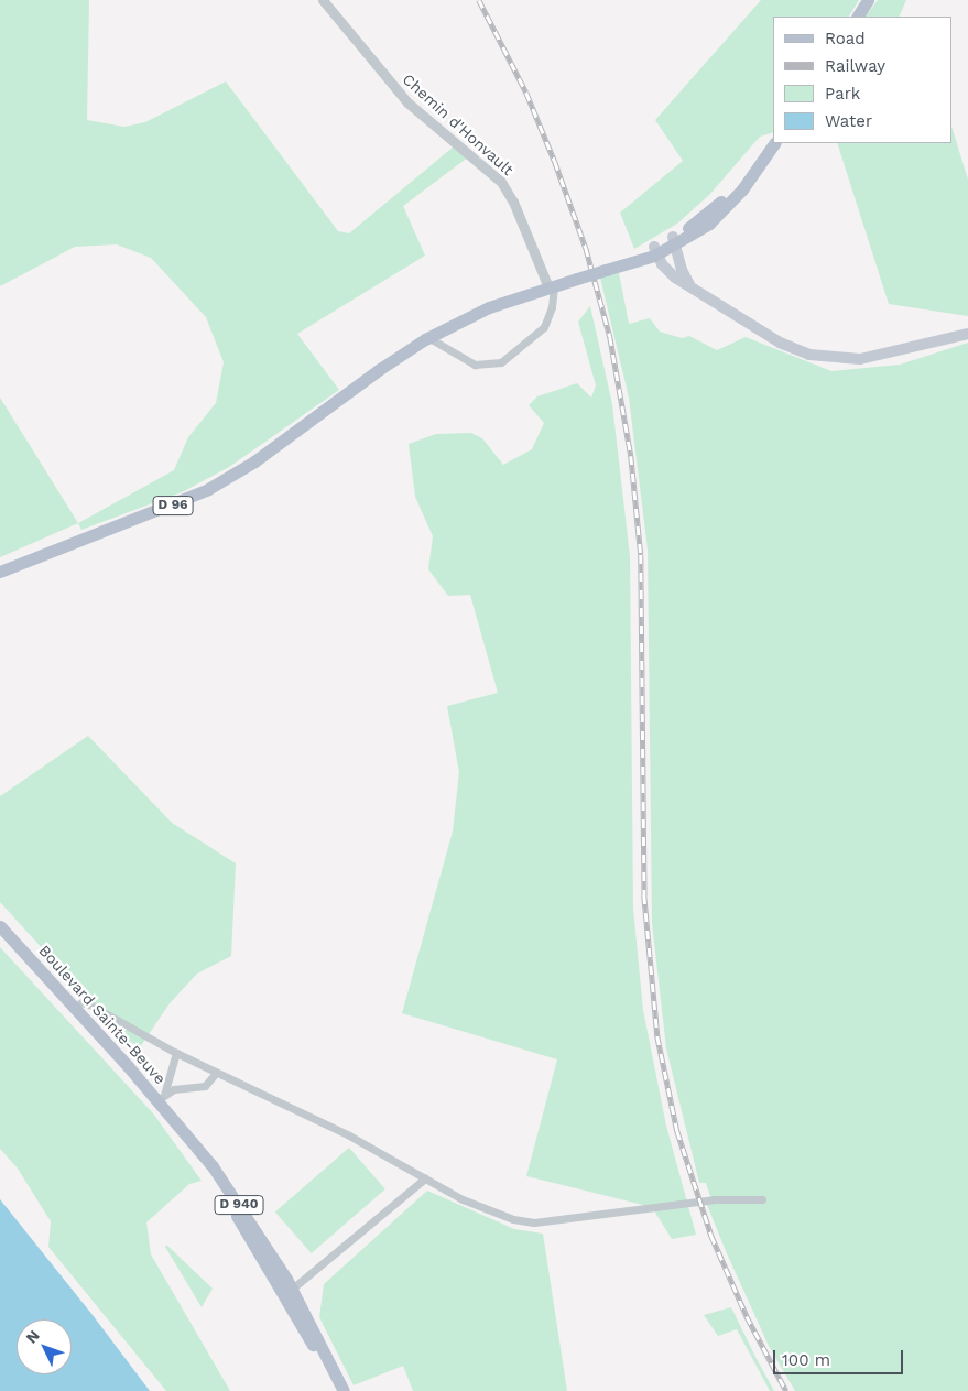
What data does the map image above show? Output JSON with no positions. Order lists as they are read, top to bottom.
{
  "streets": {
    "main road": ["D 96", "Boulevard Sainte-Beuve", "D 940"],
    "street": ["Chemin d'Honvault"]
  },
  "crossings": [
    ["Chemin d'Honvault", "D 96"]
  ],
  "legend": [
    "Road",
    "Railway",
    "Park",
    "Water"
  ],
  "scale_bar": "100 m",
  "north": "top left"
}
